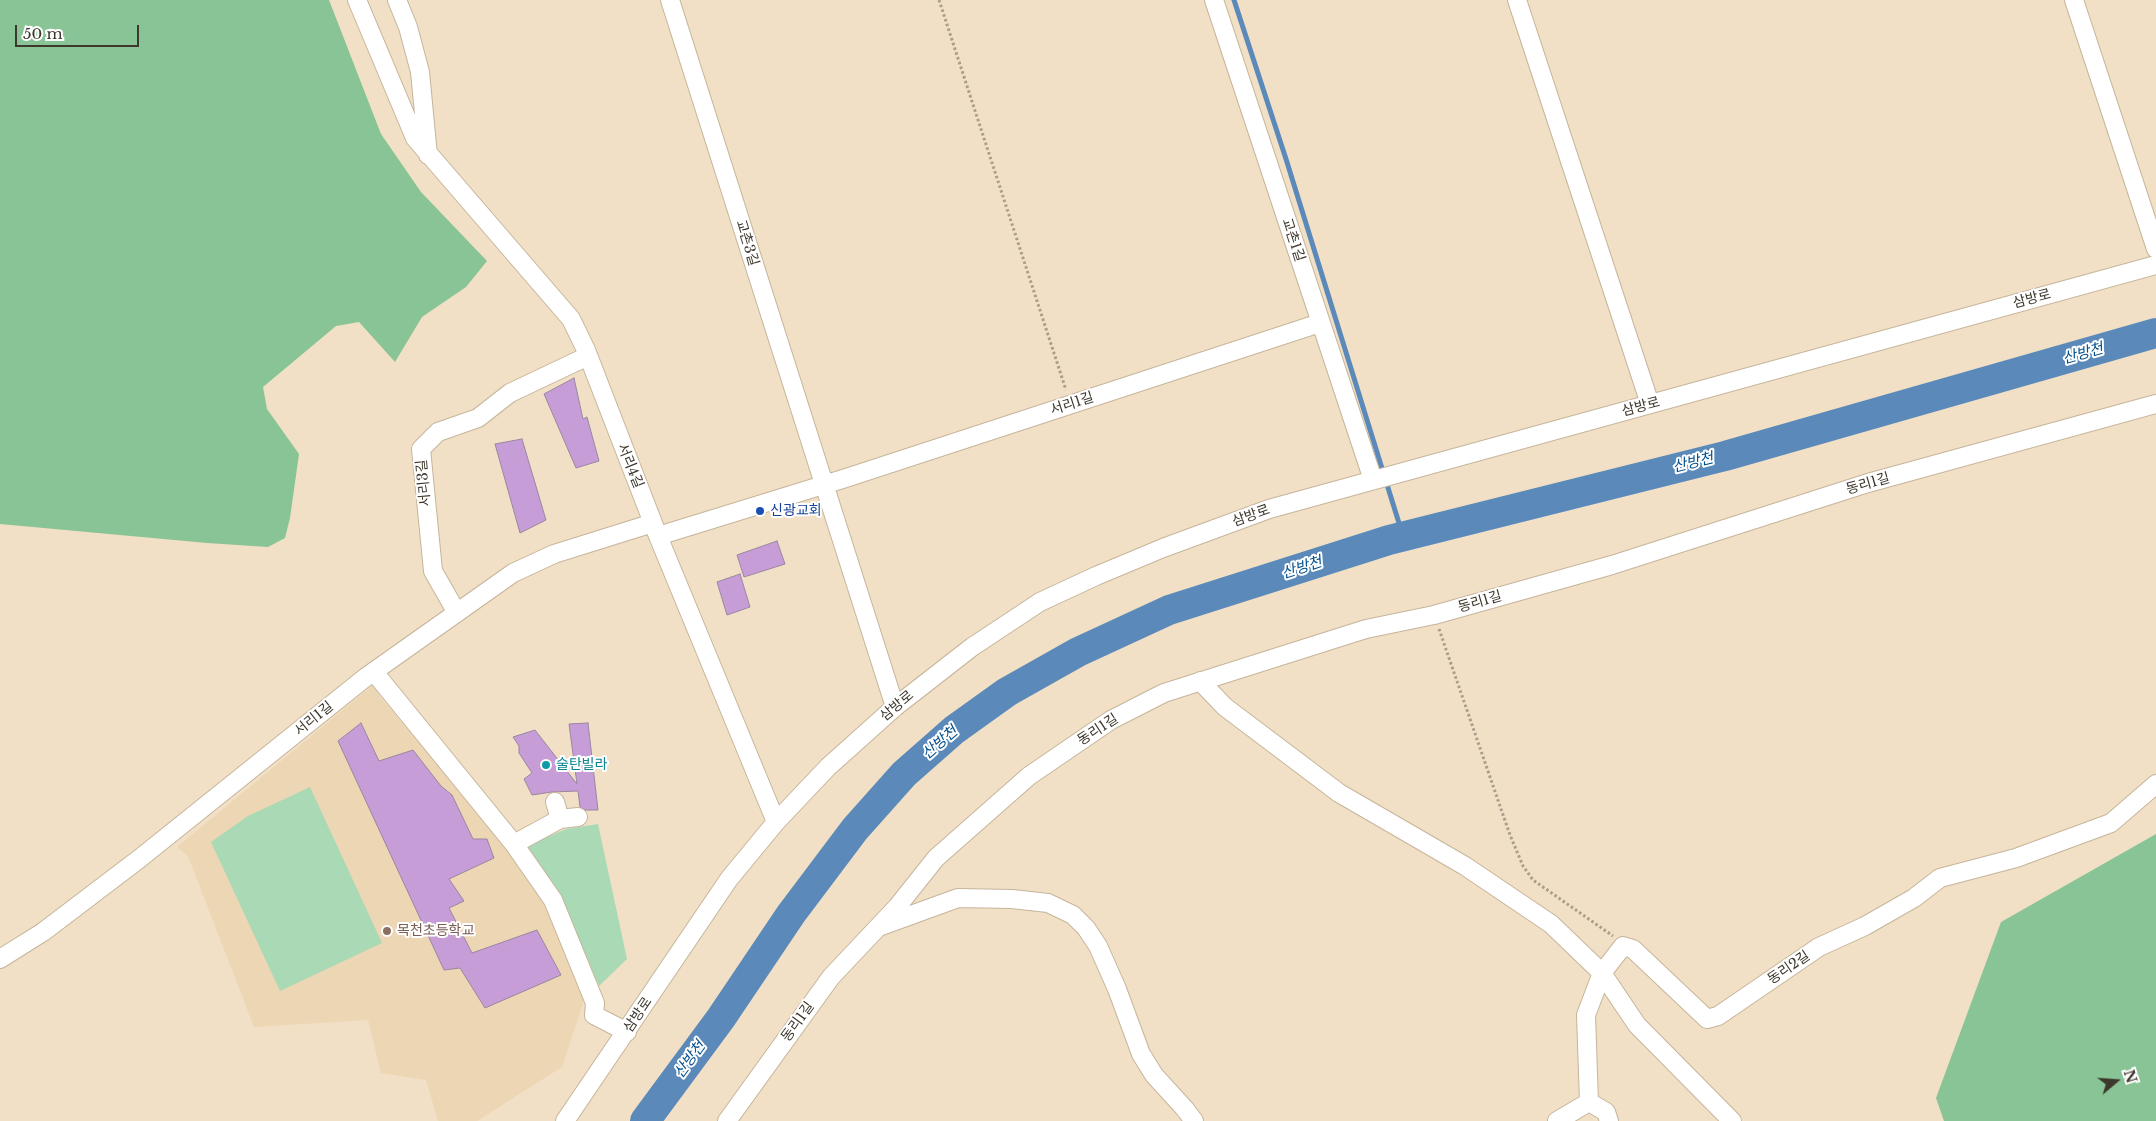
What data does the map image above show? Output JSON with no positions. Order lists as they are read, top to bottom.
{
  "streets": {
    "street": [
      "교촌1길",
      "교촌3길",
      "삼방로",
      "서리1길",
      "서리4길",
      "서리3길",
      "동리1길",
      "동리2길"
    ]
  },
  "crossings": [
    ["교촌1길", "삼방로"],
    ["교촌1길", "서리1길"],
    ["교촌3길", "서리1길"],
    ["삼방로", "서리4길"],
    ["서리1길", "서리4길"],
    ["서리1길", "서리3길"],
    ["서리4길", "서리3길"]
  ],
  "water": ["산방천"],
  "places": ["신광교회", "술탄빌라", "목천초등학교"],
  "scale_bar": "50 m",
  "north": "right"
}
